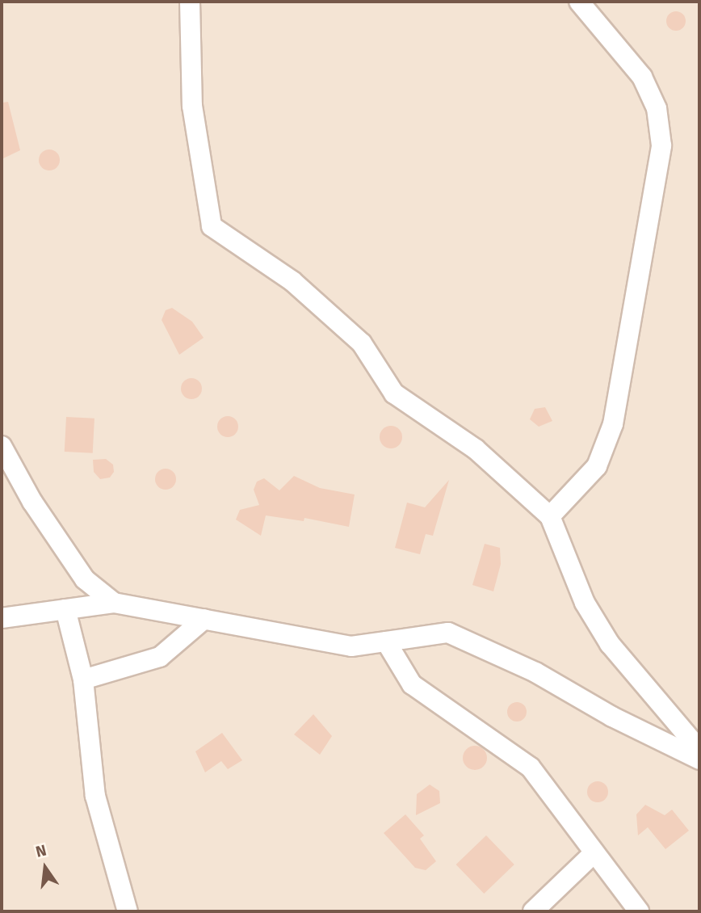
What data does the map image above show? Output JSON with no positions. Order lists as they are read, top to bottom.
{
  "north": "top"
}
